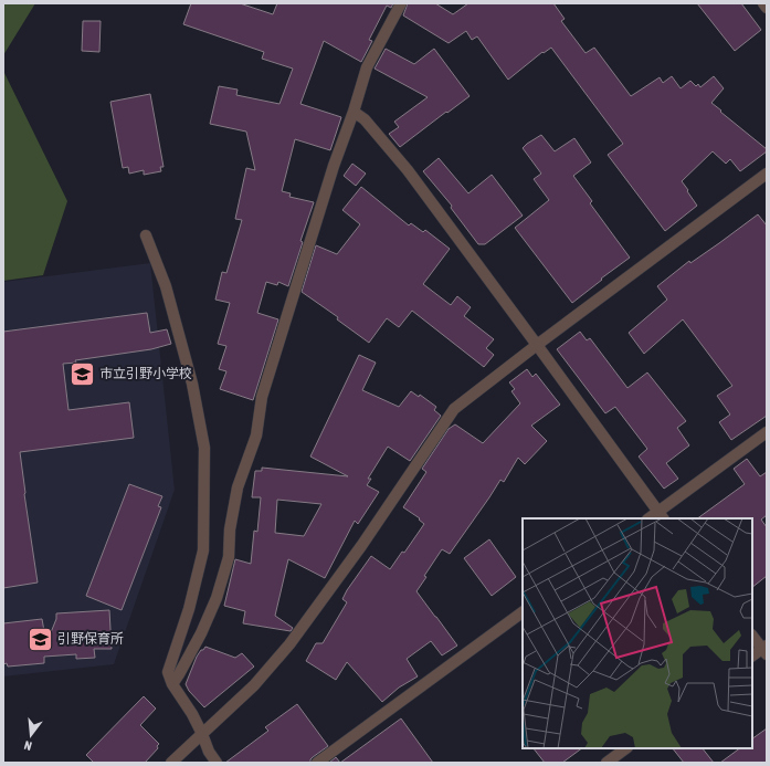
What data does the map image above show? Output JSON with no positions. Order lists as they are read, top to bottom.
{
  "places": {
    "school or university": ["市立引野小学校", "引野保育所"]
  },
  "north": "bottom"
}
